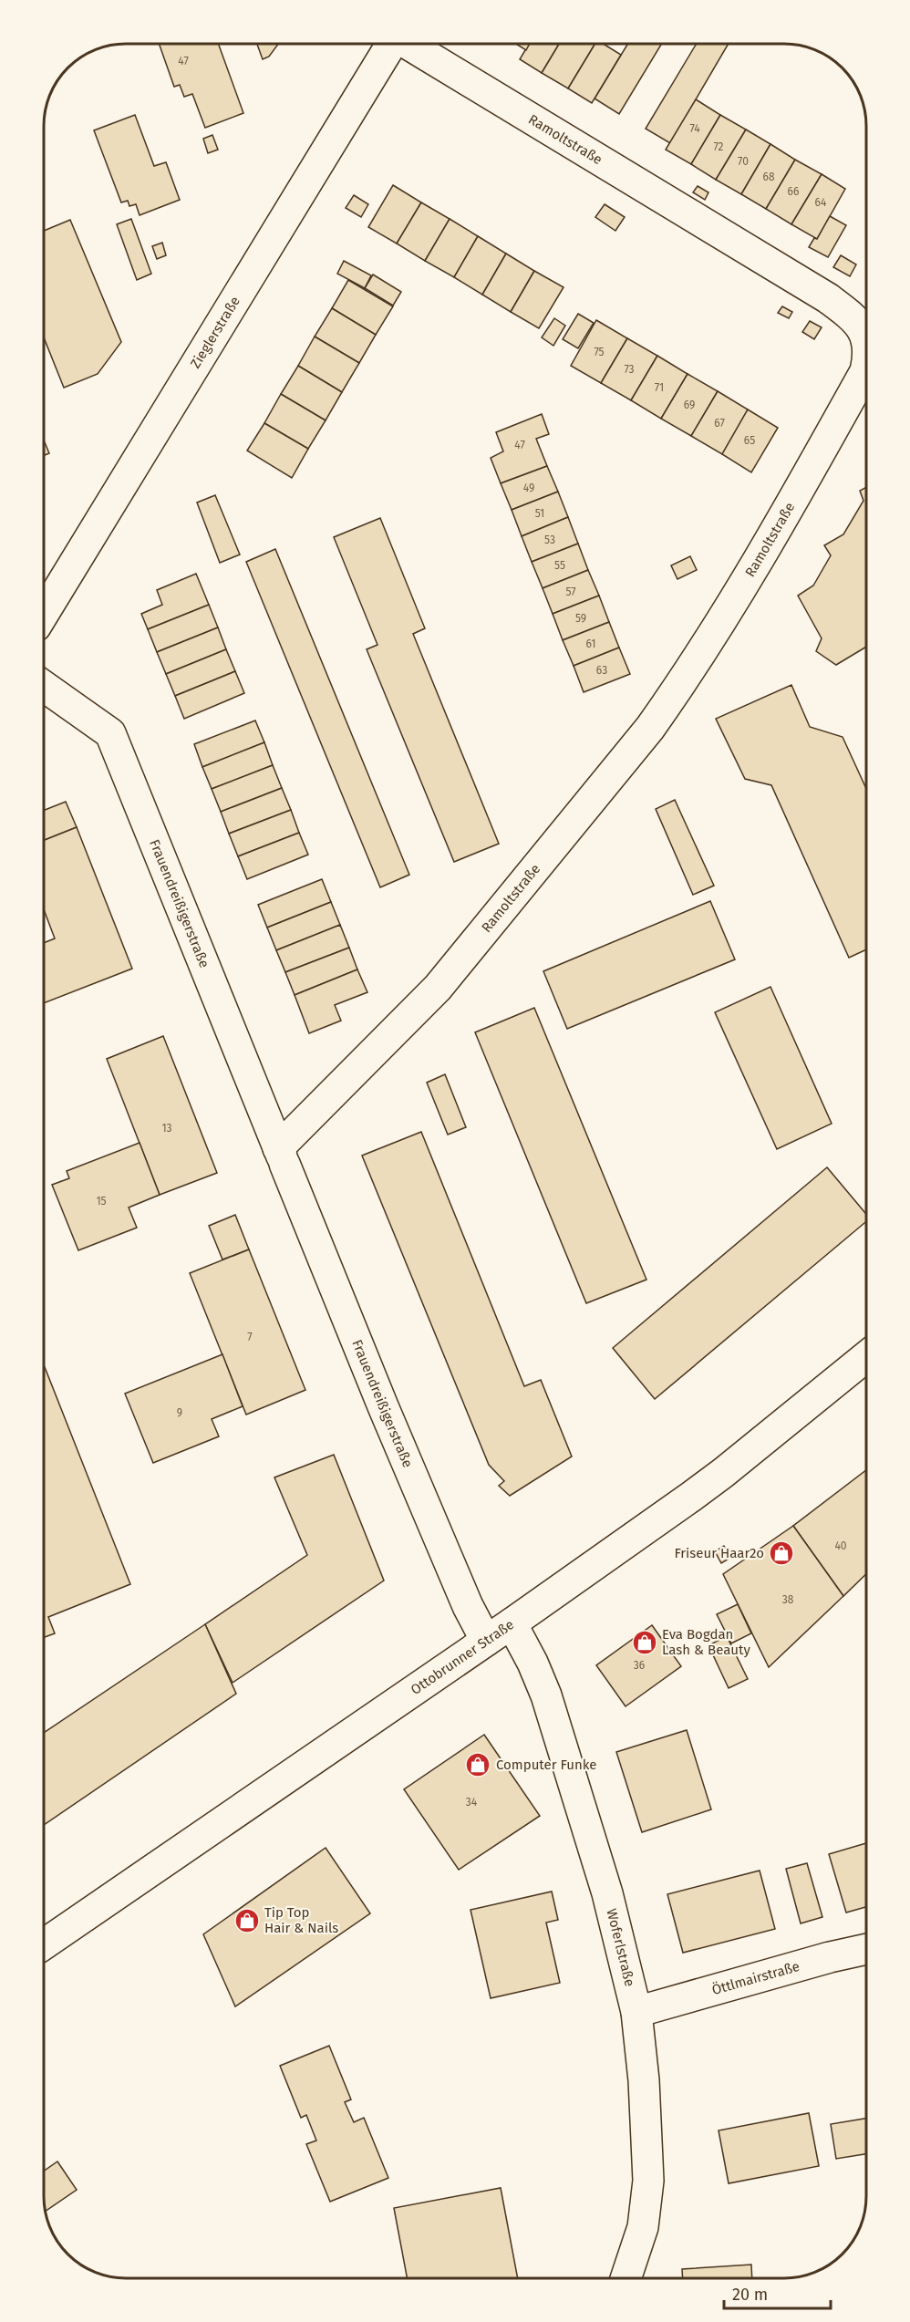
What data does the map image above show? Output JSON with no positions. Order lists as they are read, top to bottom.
{
  "streets": {
    "street": [
      "Ramoltstraße",
      "Zieglerstraße",
      "Frauendreißigerstraße",
      "Ottobrunner Straße",
      "Woferlstraße",
      "Öttlmairstraße"
    ]
  },
  "crossings": [
    ["Ramoltstraße", "Frauendreißigerstraße"],
    ["Frauendreißigerstraße", "Ottobrunner Straße"],
    ["Ottobrunner Straße", "Woferlstraße"],
    ["Woferlstraße", "Öttlmairstraße"]
  ],
  "places": {
    "shop": [
      "Friseur Haar2o",
      "Eva Bogdan Lash & Beauty",
      "Computer Funke",
      "Tip Top Hair & Nails"
    ]
  },
  "house_numbers": [
    "47",
    "74",
    "72",
    "70",
    "68",
    "66",
    "64",
    "75",
    "73",
    "71",
    "69",
    "67",
    "65",
    "47",
    "49",
    "51",
    "53",
    "55",
    "57",
    "59",
    "61",
    "63",
    "13",
    "15",
    "7",
    "9",
    "40",
    "38",
    "36",
    "34"
  ],
  "scale_bar": "20 m"
}
